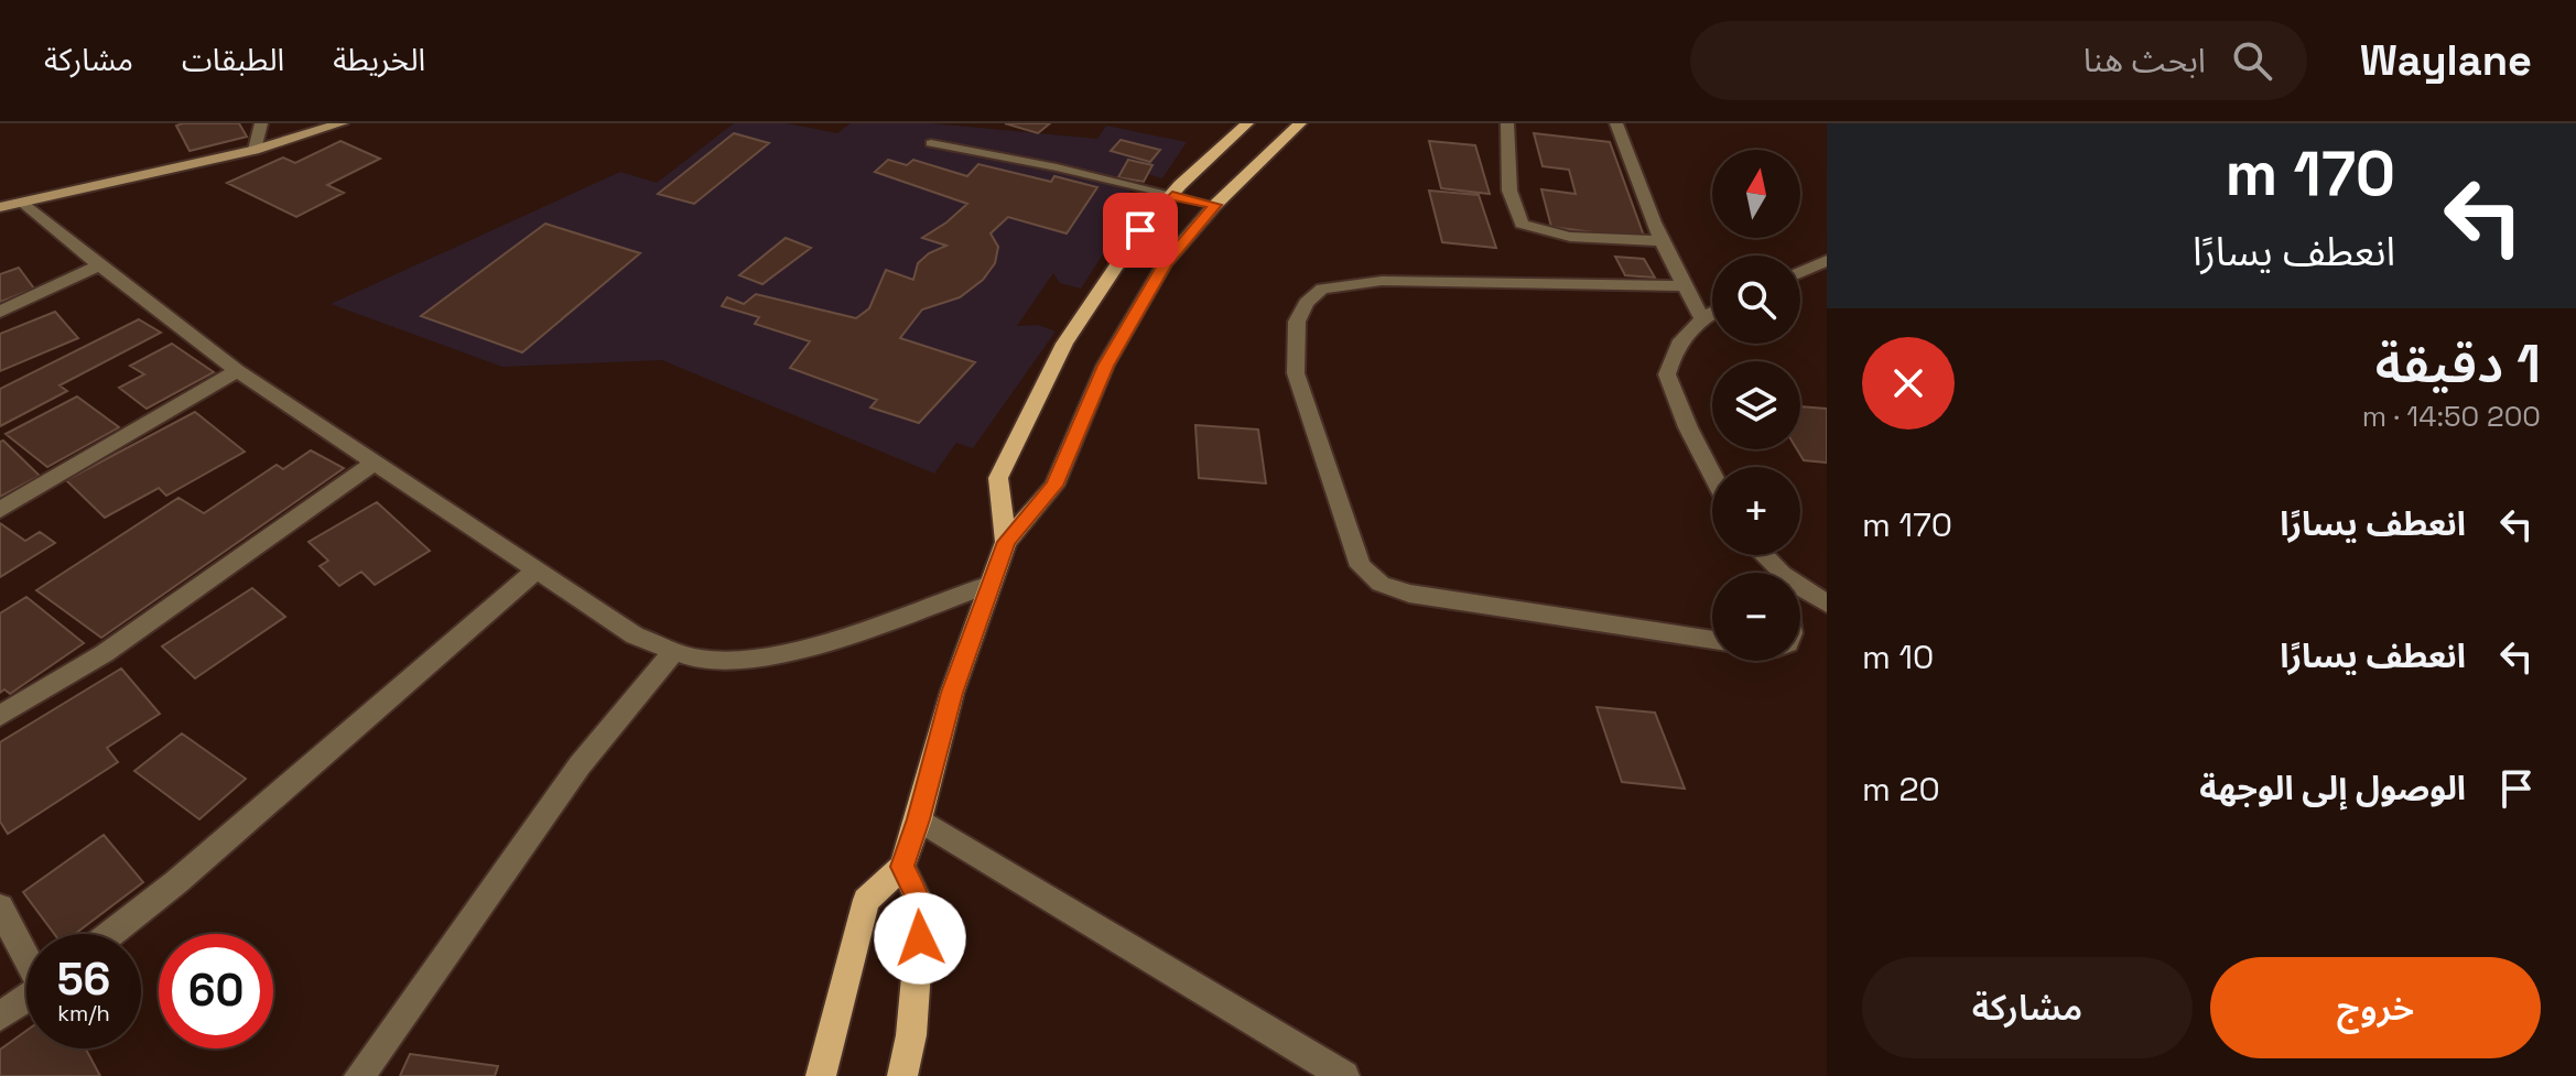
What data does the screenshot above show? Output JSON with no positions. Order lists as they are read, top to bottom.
{
  "north": "top",
  "page": {
    "header": "Waylane",
    "search": "ابحث هنا",
    "nav": ["الخريطة", "الطبقات", "مشاركة"],
    "turn": ["170 m", "انعطف يسارًا"],
    "map_buttons": ["+", "−"],
    "heading": ["1 دقيقة", "200 m · 14:50"],
    "list": [
      {
        "name": "انعطف يسارًا",
        "value": "170 m"
      },
      {
        "name": "انعطف يسارًا",
        "value": "10 m"
      },
      {
        "name": "الوصول إلى الوجهة",
        "value": "20 m"
      }
    ],
    "speed": "56 km/h",
    "limit": "60",
    "buttons": ["خروج", "مشاركة"]
  }
}
